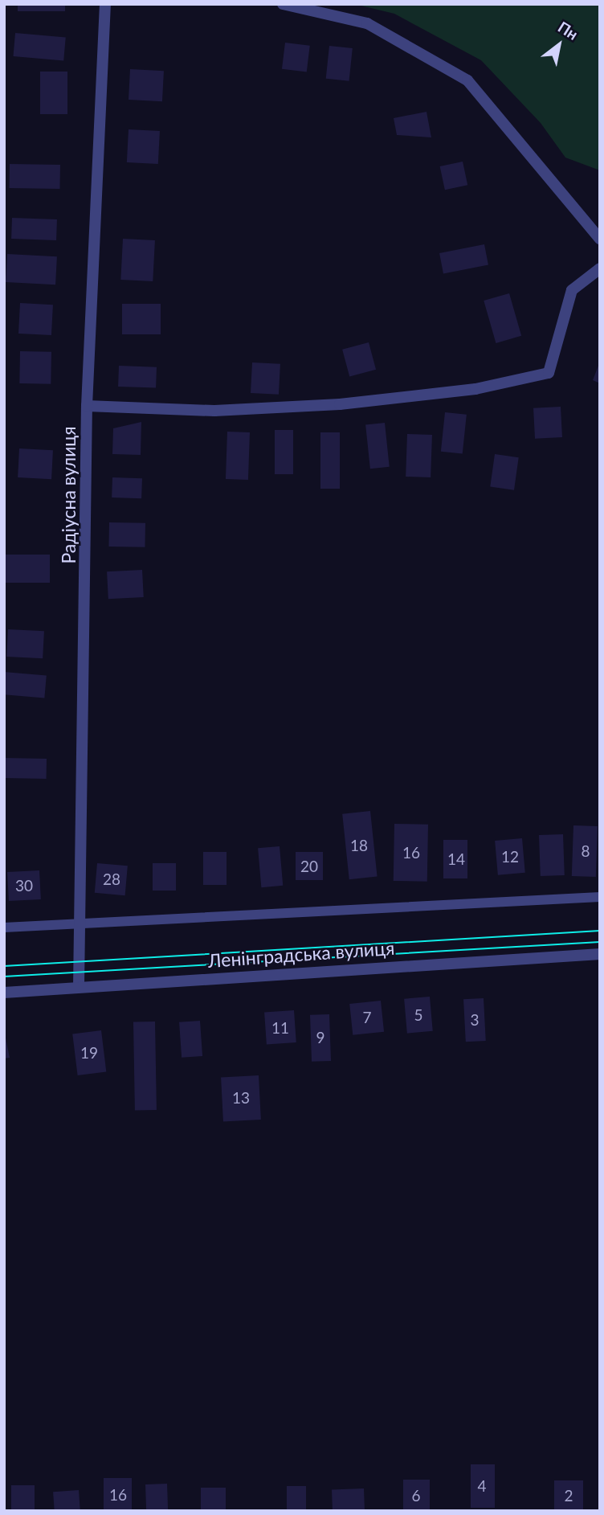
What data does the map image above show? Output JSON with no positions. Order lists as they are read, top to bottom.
{
  "streets": {
    "street": ["Радіусна вулиця", "Ленінградська вулиця"]
  },
  "crossings": [
    ["Радіусна вулиця", "Ленінградська вулиця"]
  ],
  "house_numbers": [
    "18",
    "8",
    "16",
    "12",
    "14",
    "20",
    "28",
    "30",
    "5",
    "7",
    "3",
    "11",
    "9",
    "19",
    "13",
    "4",
    "16",
    "6",
    "2"
  ],
  "north": "top right"
}
